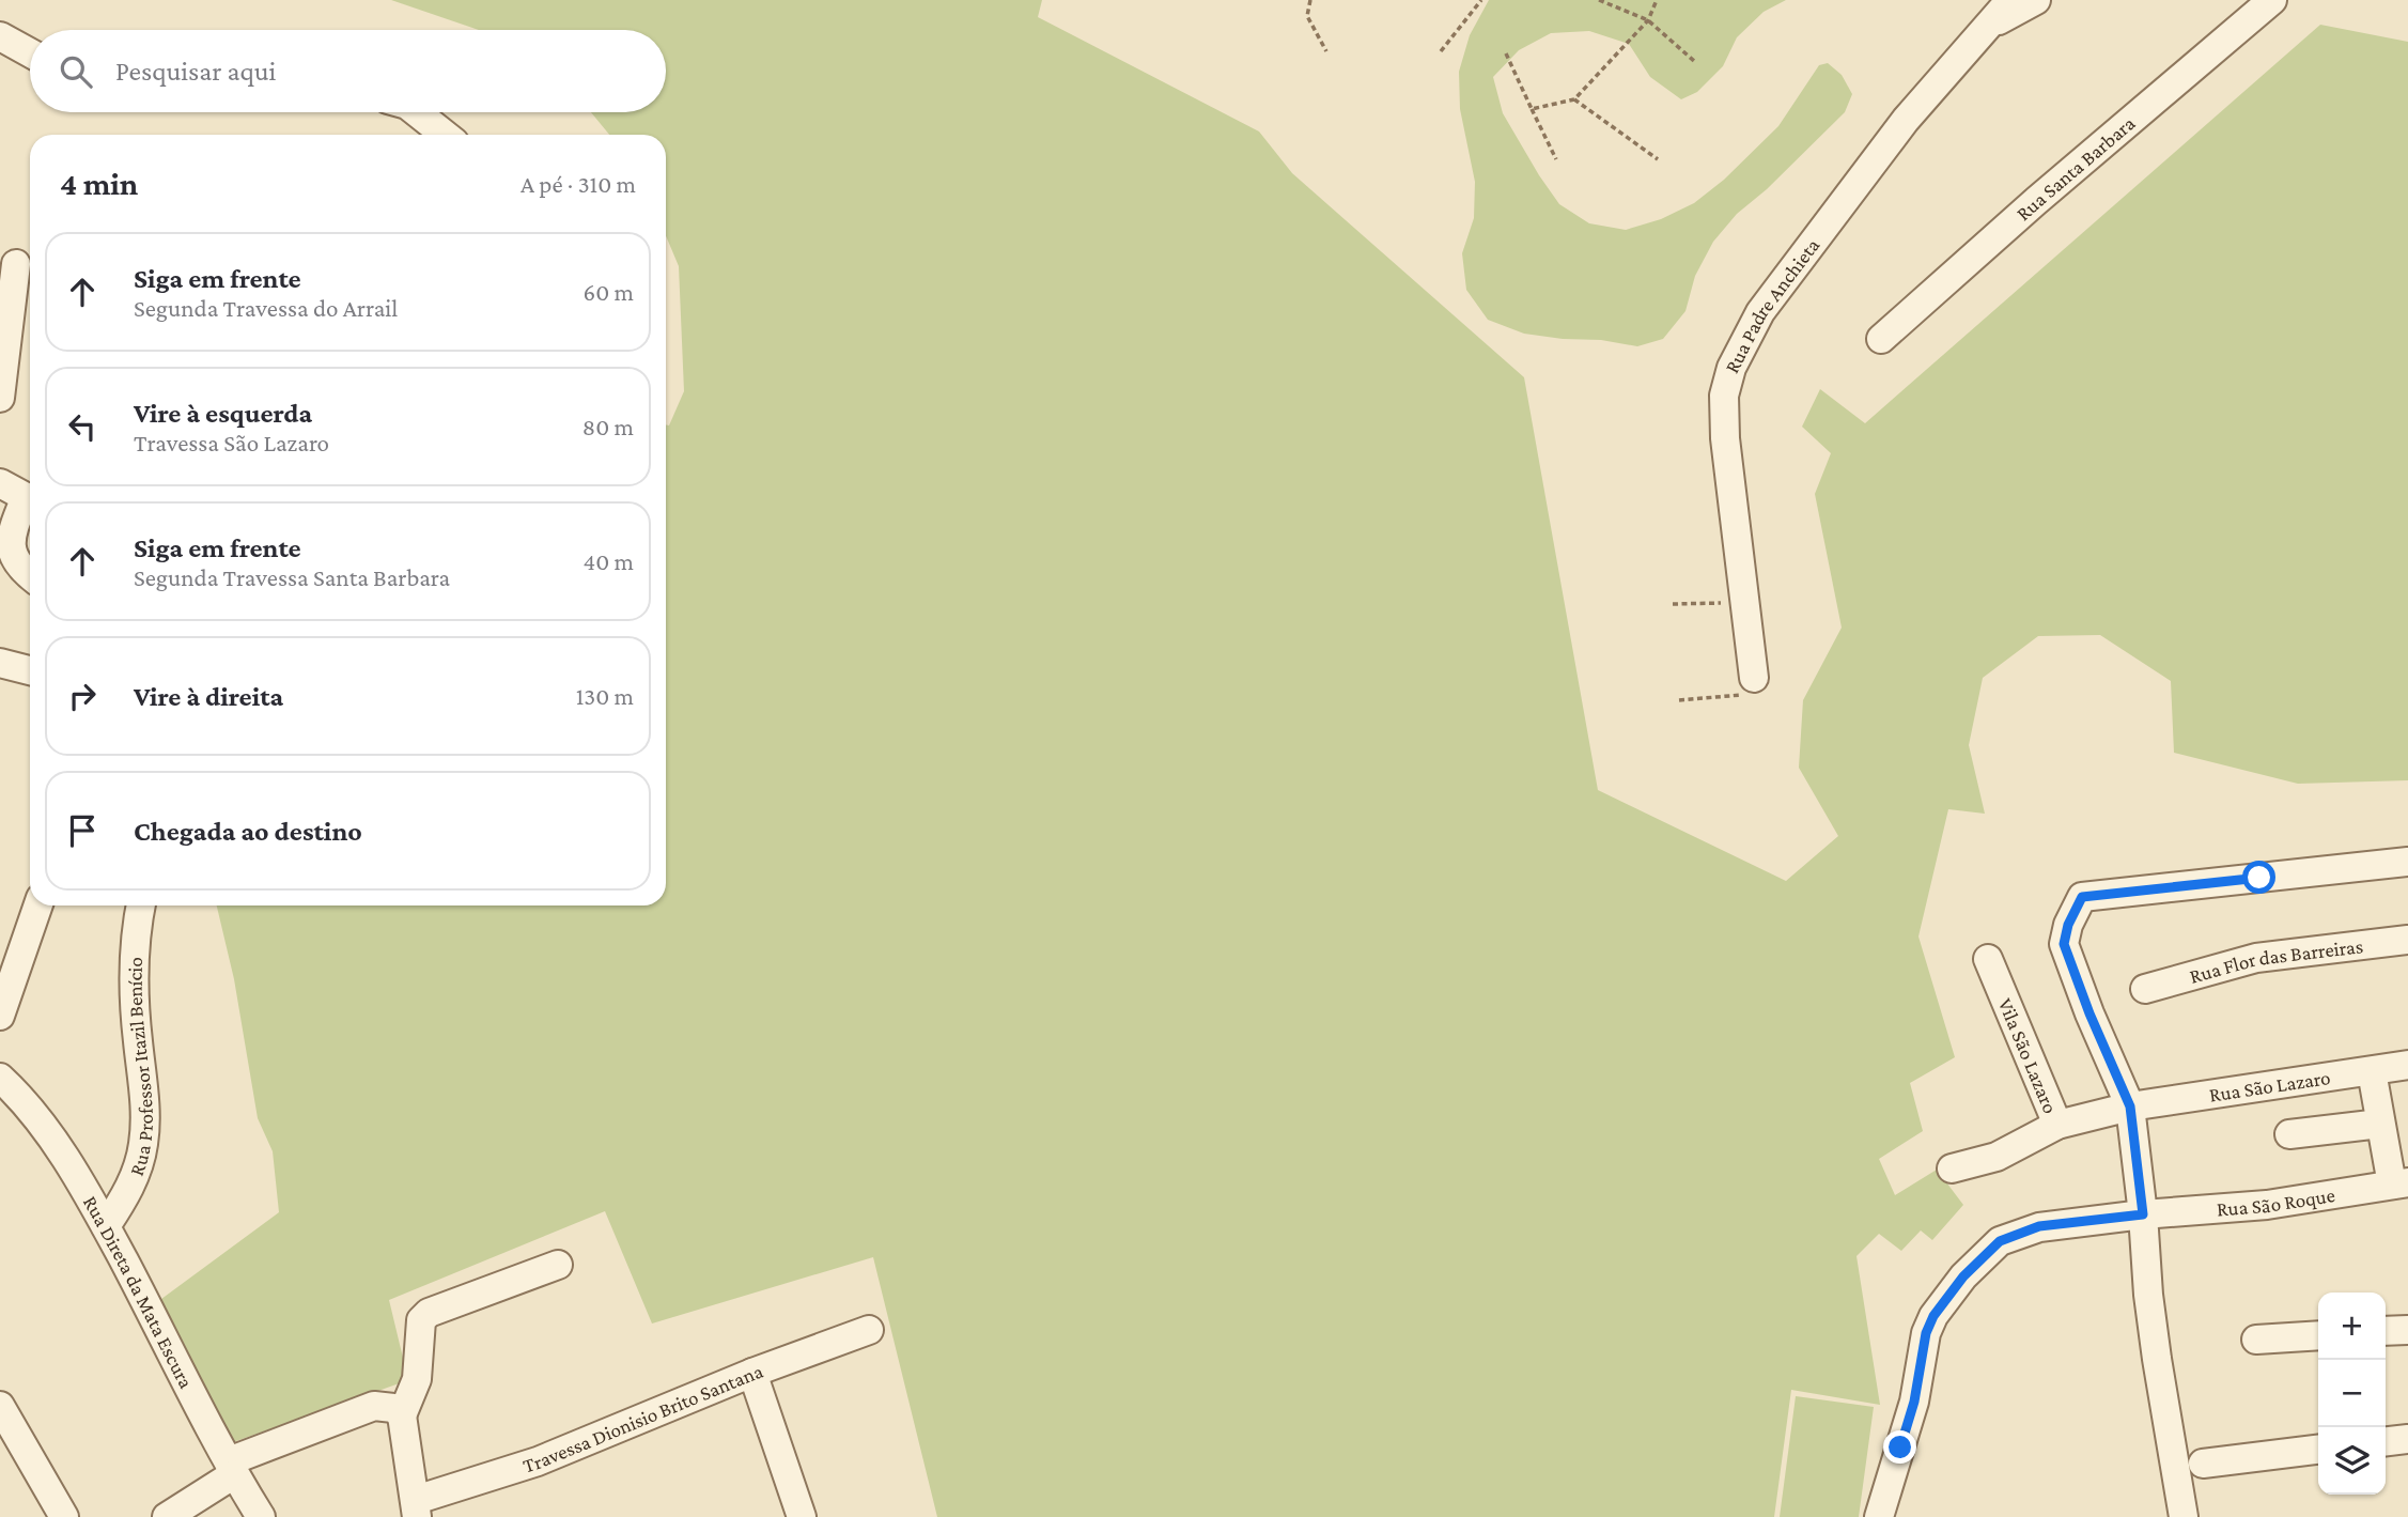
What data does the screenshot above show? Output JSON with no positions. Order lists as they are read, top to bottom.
{
  "streets": {
    "street": [
      "Rua Santa Barbara",
      "Rua Padre Anchieta",
      "Rua Flor das Barreiras",
      "Vila São Lazaro",
      "Rua Professor Itazil Benício",
      "Rua São Lazaro",
      "Rua São Roque",
      "Rua Direta da Mata Escura",
      "Travessa Dionisio Brito Santana"
    ]
  },
  "crossings": [
    ["Vila São Lazaro", "Rua São Lazaro"],
    ["Rua Professor Itazil Benício", "Rua Direta da Mata Escura"]
  ],
  "page": {
    "search": "Pesquisar aqui",
    "heading": ["4 min", "A pé · 310 m"],
    "list": [
      ["Siga em frente", "Segunda Travessa do Arrail", "60 m"],
      ["Vire à esquerda", "Travessa São Lazaro", "80 m"],
      ["Siga em frente", "Segunda Travessa Santa Barbara", "40 m"],
      ["Vire à direita", "130 m"],
      "Chegada ao destino"
    ],
    "map_buttons": ["+", "−"]
  }
}
